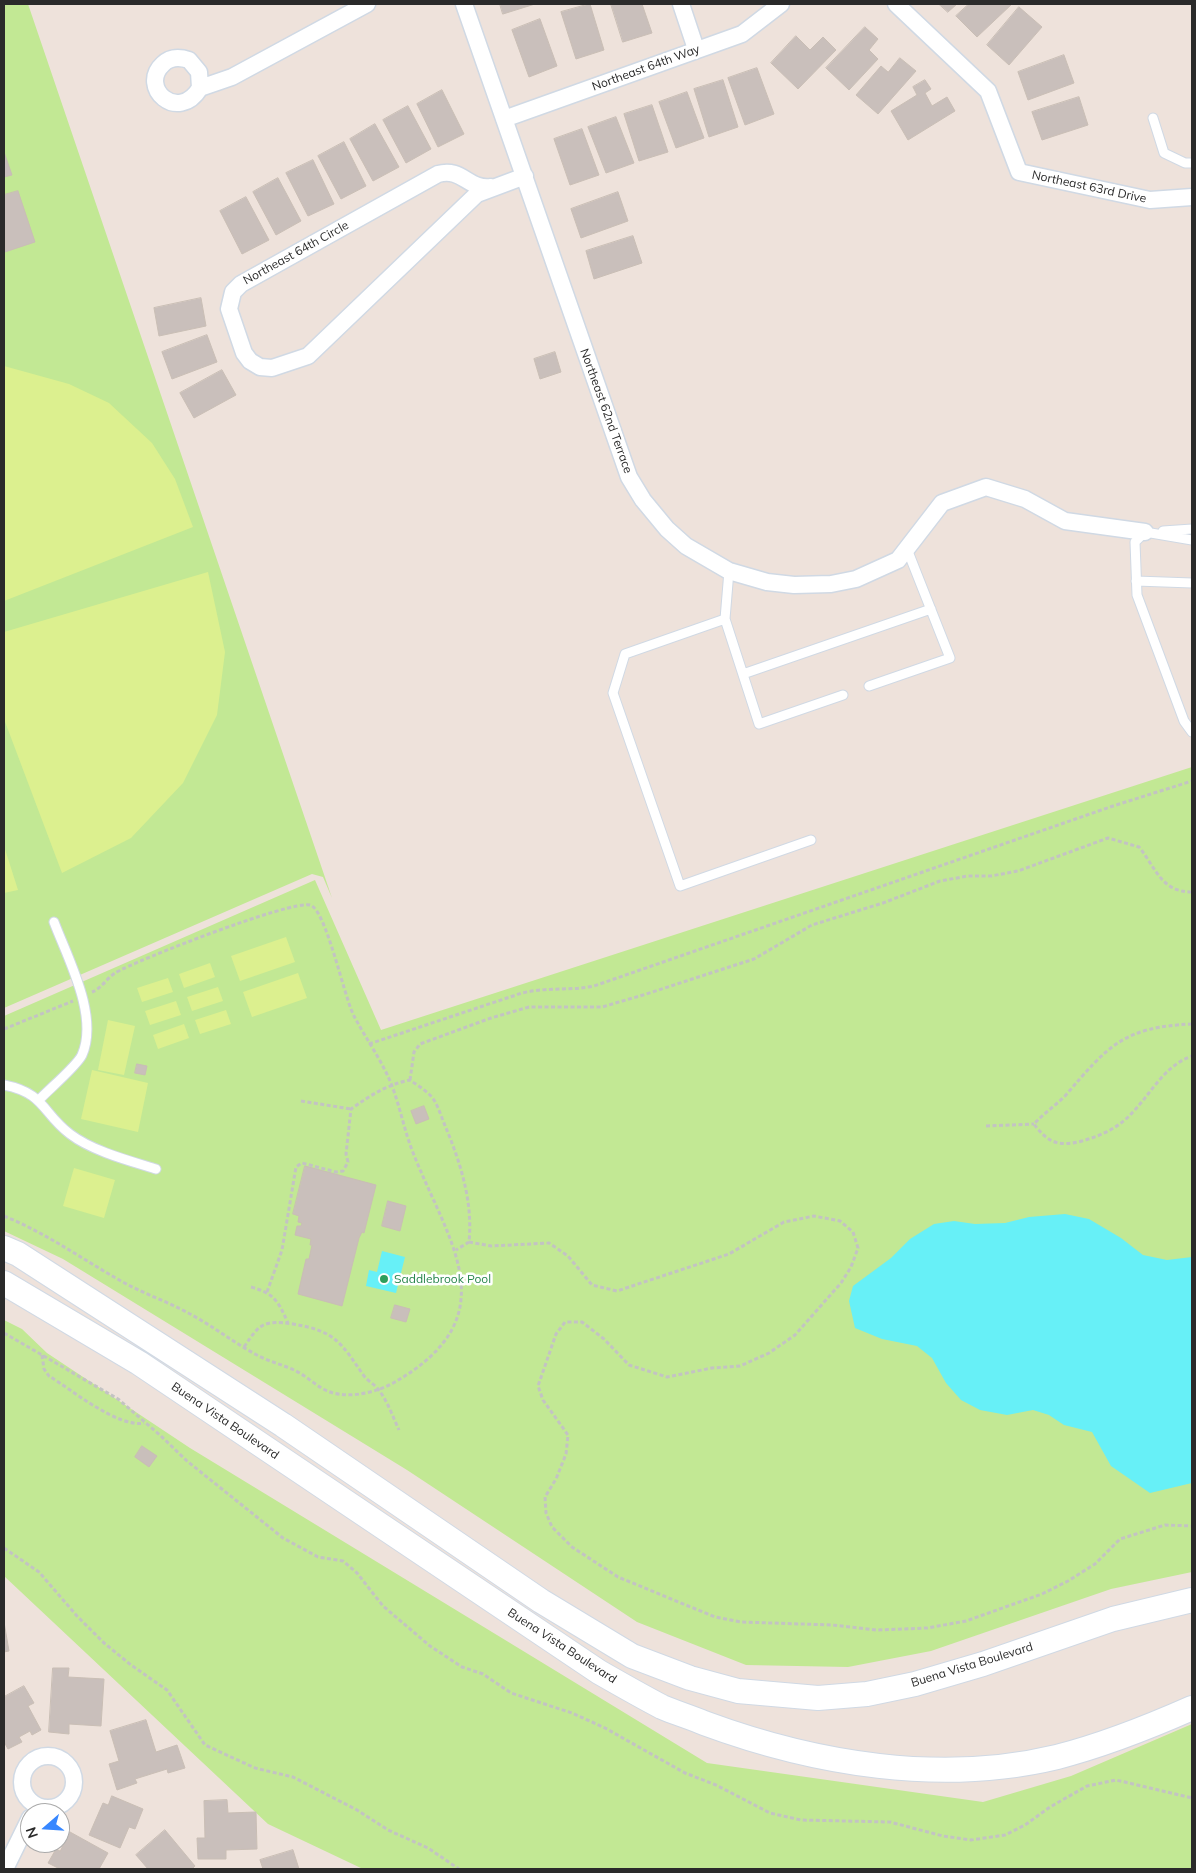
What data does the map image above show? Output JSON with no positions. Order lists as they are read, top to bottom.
{
  "streets": {
    "main road": ["Buena Vista Boulevard"],
    "street": [
      "Northeast 64th Way",
      "Northeast 63rd Drive",
      "Northeast 64th Circle",
      "Northeast 62nd Terrace"
    ]
  },
  "crossings": [
    ["Northeast 64th Way", "Northeast 62nd Terrace"],
    ["Northeast 64th Circle", "Northeast 62nd Terrace"]
  ],
  "places": ["Saddlebrook Pool"],
  "north": "left"
}
